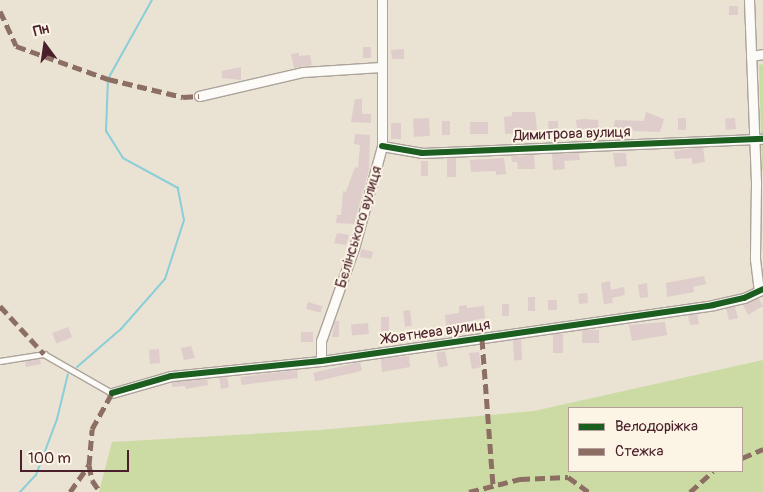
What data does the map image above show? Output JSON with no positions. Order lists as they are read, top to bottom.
{
  "streets": {
    "street": ["Димитрова вулиця", "Бєлінського вулиця", "Жовтнева вулиця"]
  },
  "crossings": [
    ["Димитрова вулиця", "Бєлінського вулиця"],
    ["Бєлінського вулиця", "Жовтнева вулиця"]
  ],
  "legend": ["Велодоріжка", "Стежка"],
  "scale_bar": "100 m",
  "north": "top"
}
